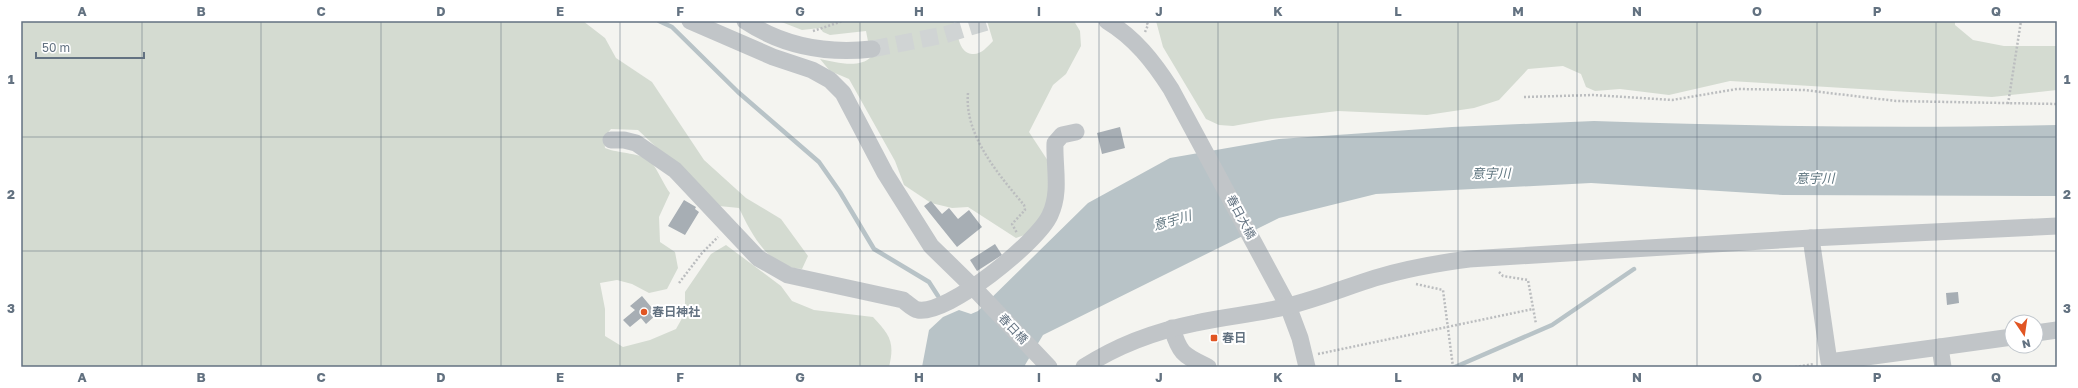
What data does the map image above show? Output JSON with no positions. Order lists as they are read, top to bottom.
{
  "streets": {
    "street": ["春日大橋", "春日橋"]
  },
  "water": ["意宇川"],
  "places": {
    "other": ["春日神社"],
    "transit": ["春日"]
  },
  "scale_bar": "50 m",
  "north": "bottom",
  "grid": {
    "columns": [
      "A",
      "B",
      "C",
      "D",
      "E",
      "F",
      "G",
      "H",
      "I",
      "J",
      "K",
      "L",
      "M",
      "N",
      "O",
      "P",
      "Q"
    ],
    "rows": ["1", "2", "3"]
  }
}
